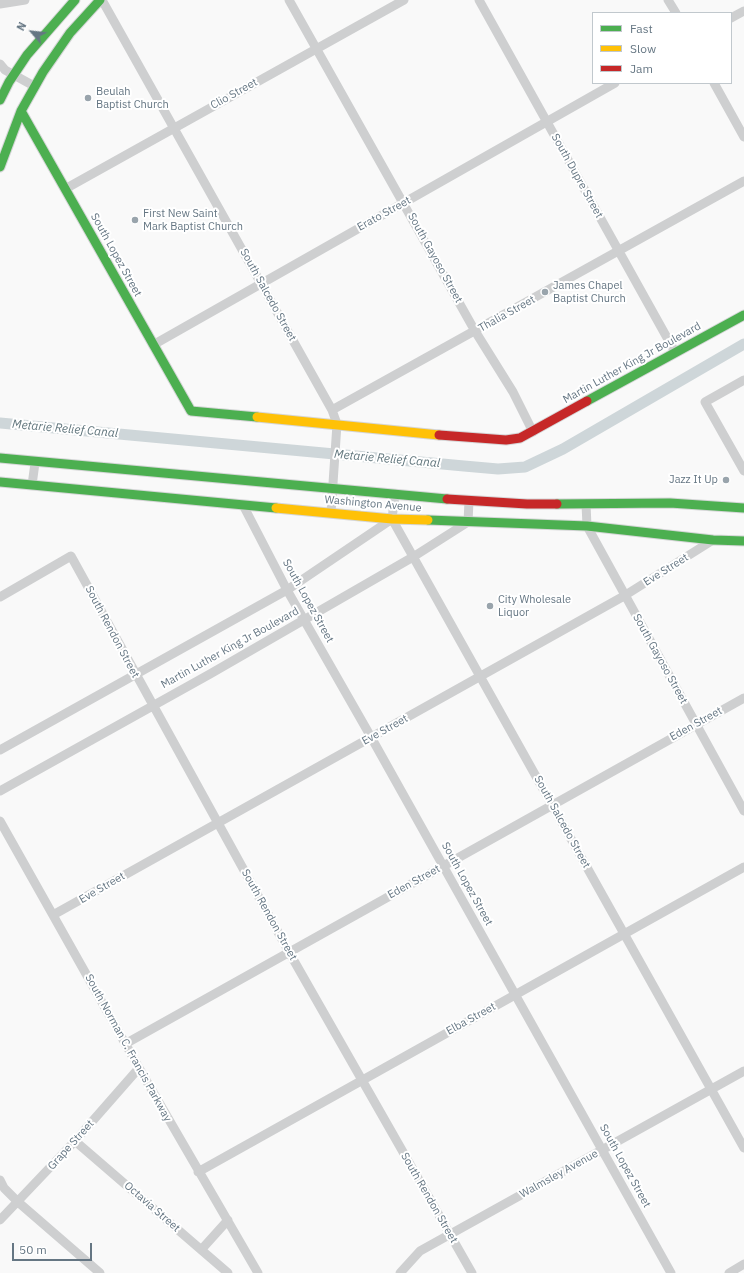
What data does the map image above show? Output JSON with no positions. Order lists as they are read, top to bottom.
{
  "streets": {
    "street": [
      "Clio Street",
      "South Dupre Street",
      "Erato Street",
      "South Lopez Street",
      "South Gayoso Street",
      "South Salcedo Street",
      "Thalia Street",
      "Martin Luther King Jr Boulevard",
      "Washington Avenue",
      "Eve Street",
      "South Rendon Street",
      "Eden Street",
      "Elba Street",
      "South Norman C. Francis Parkway",
      "Grape Street",
      "Walmsley Avenue",
      "Octavia Street"
    ]
  },
  "crossings": [
    ["Clio Street", "South Lopez Street"],
    ["Clio Street", "South Gayoso Street"],
    ["Clio Street", "South Salcedo Street"],
    ["South Dupre Street", "Erato Street"],
    ["South Dupre Street", "Thalia Street"],
    ["South Dupre Street", "Martin Luther King Jr Boulevard"],
    ["Erato Street", "South Lopez Street"],
    ["Erato Street", "South Gayoso Street"],
    ["Erato Street", "South Salcedo Street"],
    ["South Lopez Street", "South Salcedo Street"],
    ["South Lopez Street", "Martin Luther King Jr Boulevard"],
    ["South Lopez Street", "Washington Avenue"],
    ["South Lopez Street", "Eve Street"],
    ["South Lopez Street", "Eden Street"],
    ["South Lopez Street", "Elba Street"],
    ["South Lopez Street", "Walmsley Avenue"],
    ["South Gayoso Street", "Thalia Street"],
    ["South Gayoso Street", "Martin Luther King Jr Boulevard"],
    ["South Gayoso Street", "Washington Avenue"],
    ["South Gayoso Street", "Eve Street"],
    ["South Gayoso Street", "Eden Street"],
    ["South Salcedo Street", "Thalia Street"],
    ["South Salcedo Street", "Martin Luther King Jr Boulevard"],
    ["South Salcedo Street", "Washington Avenue"],
    ["South Salcedo Street", "Eve Street"],
    ["South Salcedo Street", "Eden Street"],
    ["South Salcedo Street", "Elba Street"],
    ["South Salcedo Street", "Walmsley Avenue"],
    ["Martin Luther King Jr Boulevard", "Washington Avenue"],
    ["Martin Luther King Jr Boulevard", "South Rendon Street"],
    ["Washington Avenue", "Eve Street"],
    ["Eve Street", "South Rendon Street"],
    ["Eve Street", "South Norman C. Francis Parkway"],
    ["South Rendon Street", "Eden Street"],
    ["South Rendon Street", "Elba Street"],
    ["South Rendon Street", "Walmsley Avenue"],
    ["Eden Street", "South Norman C. Francis Parkway"],
    ["Elba Street", "South Norman C. Francis Parkway"],
    ["South Norman C. Francis Parkway", "Grape Street"],
    ["Grape Street", "Octavia Street"]
  ],
  "water": ["Metarie Relief Canal"],
  "places": [
    "Beulah Baptist Church",
    "First New Saint Mark Baptist Church",
    "James Chapel Baptist Church",
    "Jazz It Up",
    "City Wholesale Liquor"
  ],
  "legend": ["Fast", "Slow", "Jam"],
  "scale_bar": "50 m",
  "north": "top left"
}
